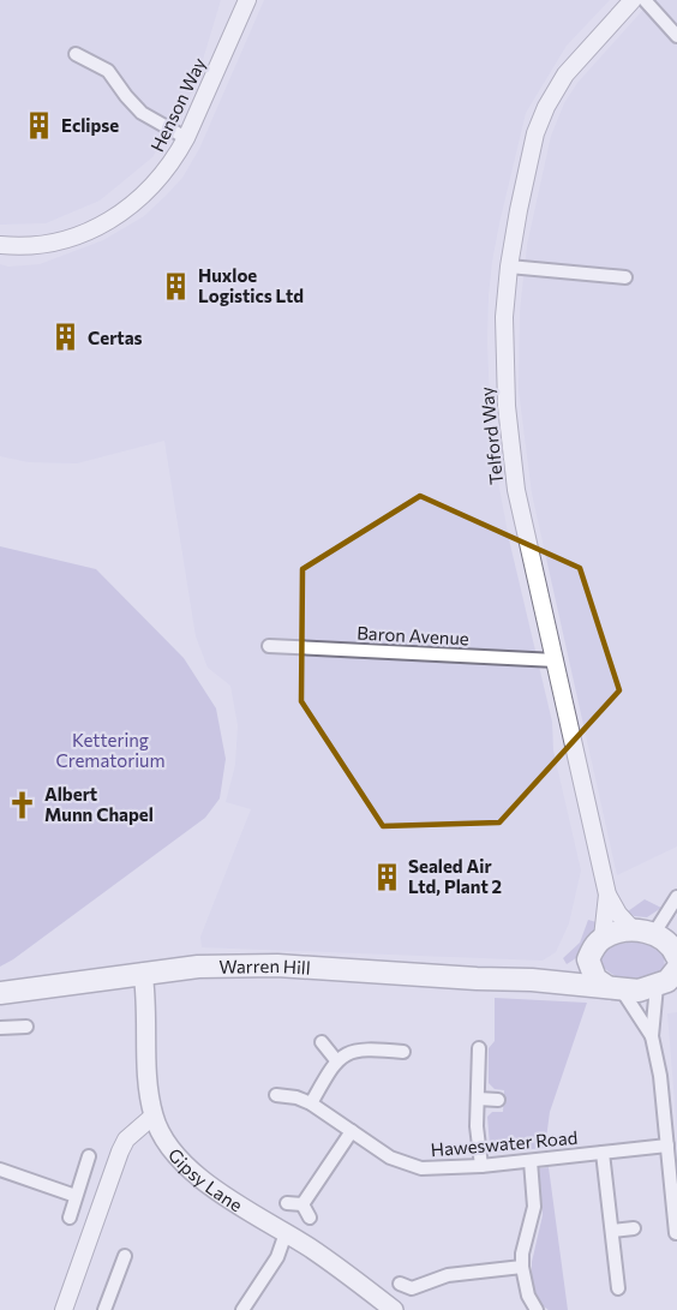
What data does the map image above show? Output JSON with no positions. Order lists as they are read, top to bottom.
{
  "streets": {
    "main road": ["Warren Hill", "Gipsy Lane"],
    "street": [
      "Henson Way",
      "Telford Way",
      "Baron Avenue",
      "Haweswater Road"
    ]
  },
  "crossings": [
    ["Telford Way", "Baron Avenue"],
    ["Telford Way", "Warren Hill"],
    ["Warren Hill", "Gipsy Lane"]
  ],
  "parks": ["Kettering Crematorium"],
  "places": {
    "building": [
      "Eclipse",
      "Huxloe Logistics Ltd",
      "Certas",
      "Sealed Air Ltd, Plant 2"
    ],
    "church": ["Albert Munn Chapel"]
  }
}
